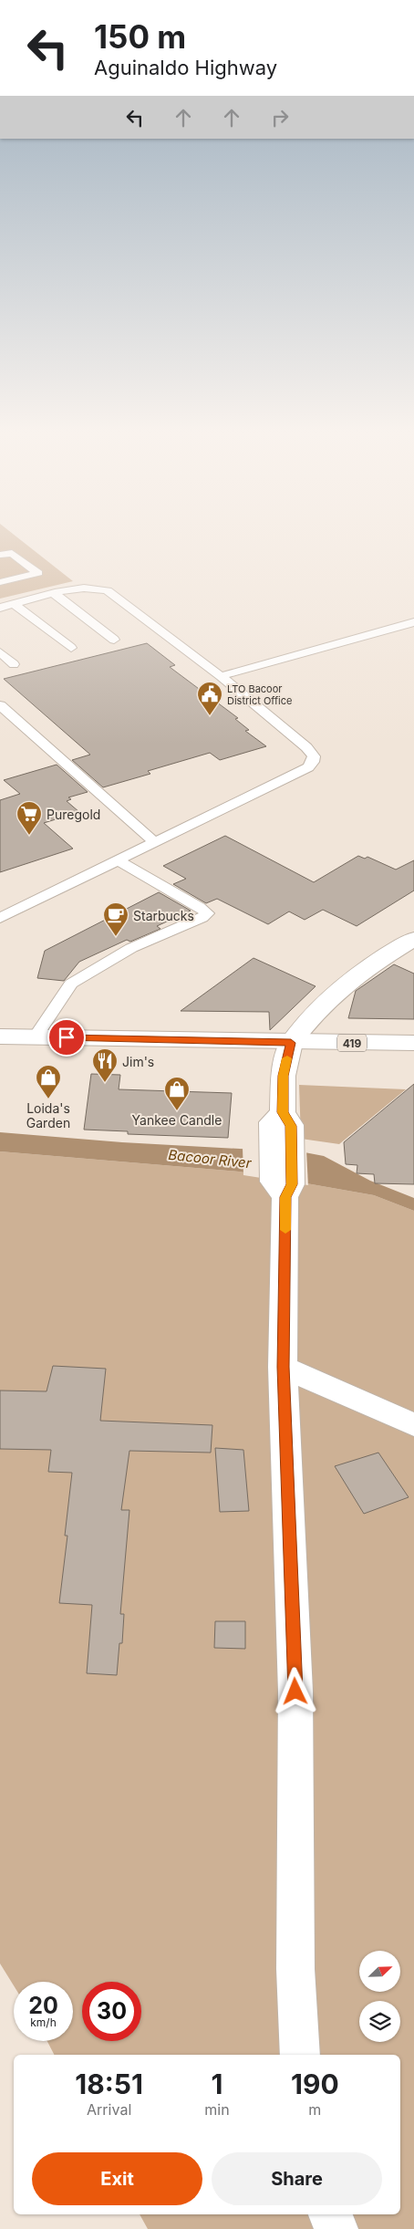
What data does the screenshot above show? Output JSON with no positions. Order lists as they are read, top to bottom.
{
  "streets": {
    "main road": ["419"]
  },
  "water": ["Bacoor River"],
  "places": {
    "public building": ["LTO Bacoor District Office"],
    "supermarket": ["Puregold"],
    "cafe": ["Starbucks"],
    "restaurant": ["Jim's"],
    "shop": ["Loida's Garden", "Yankee Candle"]
  },
  "north": "top right",
  "page": {
    "turn": ["150 m", "Aguinaldo Highway"],
    "speed": "20 km/h",
    "limit": "30",
    "eta": [
      "18:51",
      "Arrival",
      "1",
      "min",
      "190",
      "m"
    ],
    "buttons": ["Exit", "Share"]
  }
}
